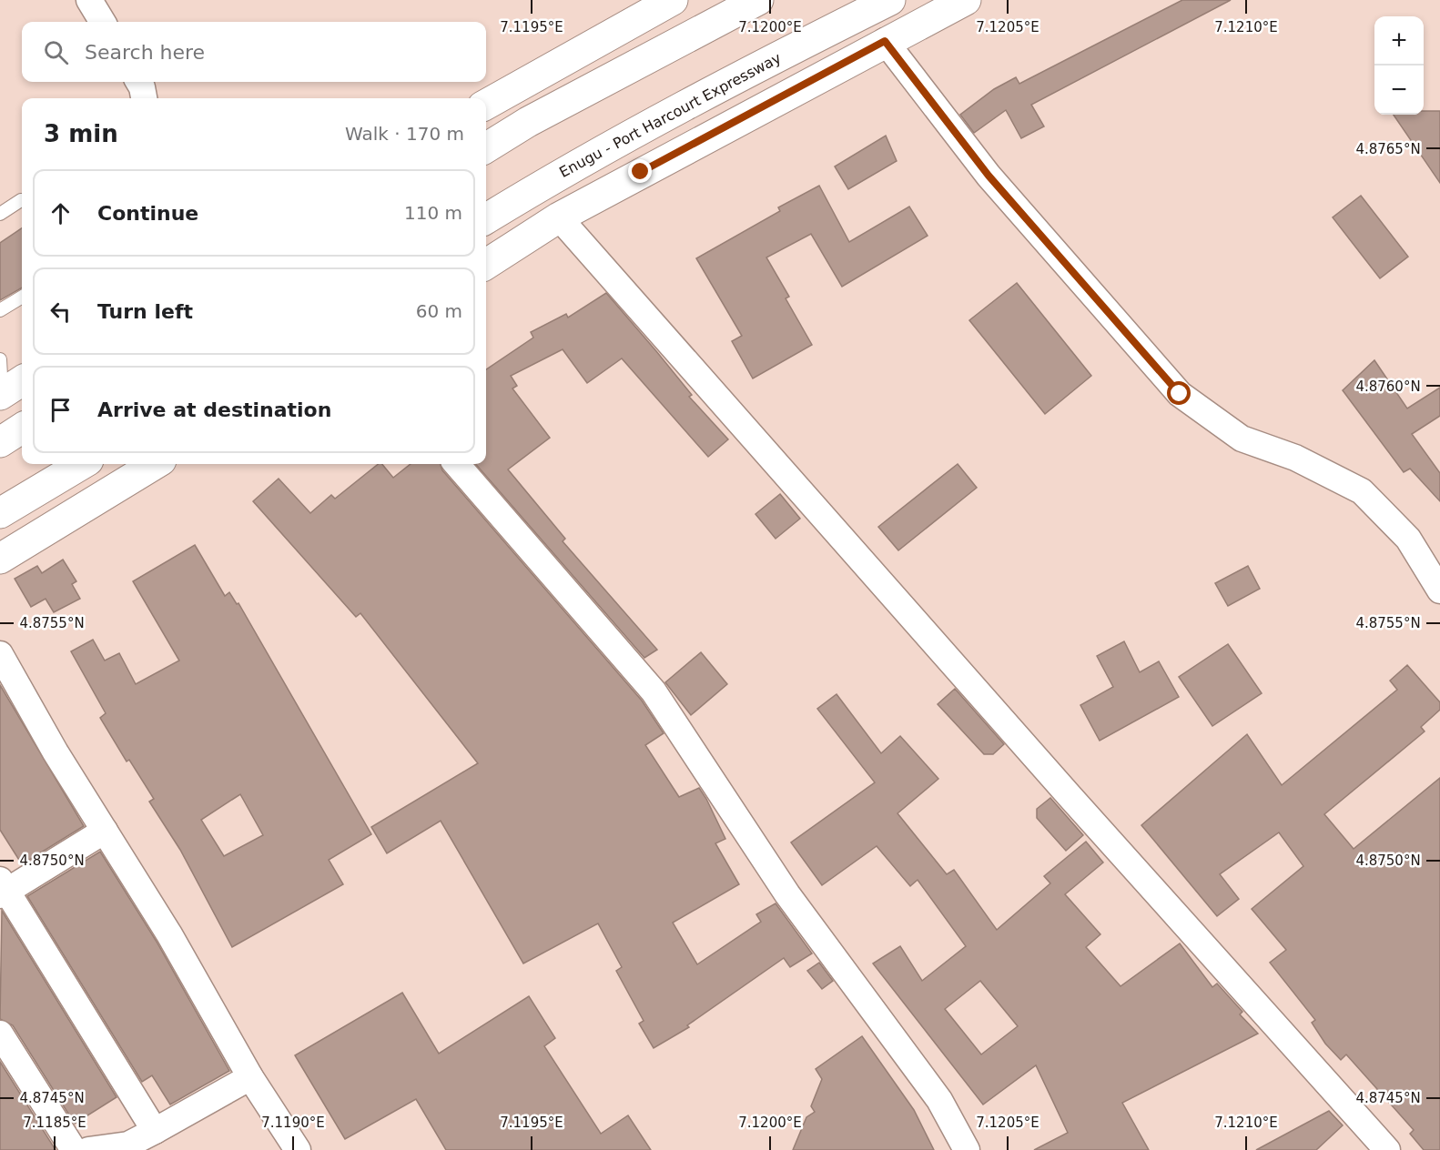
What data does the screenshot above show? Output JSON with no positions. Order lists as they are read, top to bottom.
{
  "streets": {
    "main road": ["Enugu - Port Harcourt Expressway"]
  },
  "page": {
    "map_buttons": ["+", "−"],
    "search": "Search here",
    "heading": ["3 min", "Walk · 170 m"],
    "list": [
      ["Continue", "110 m"],
      ["Turn left", "60 m"],
      "Arrive at destination"
    ]
  },
  "coordinates": [
    "7.1195°E",
    "7.1200°E",
    "7.1205°E",
    "7.1210°E",
    "4.8765°N",
    "4.8760°N",
    "4.8755°N",
    "4.8750°N",
    "4.8745°N",
    "7.1185°E",
    "7.1190°E"
  ]
}
